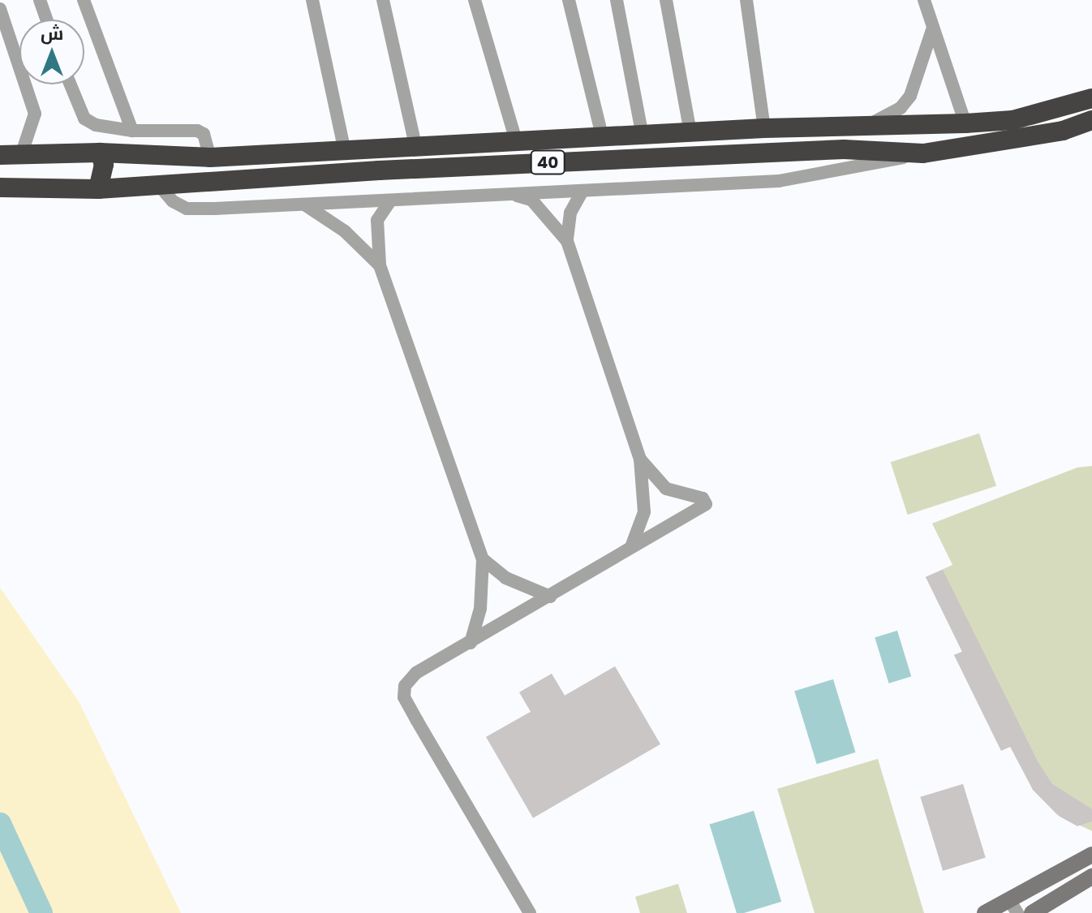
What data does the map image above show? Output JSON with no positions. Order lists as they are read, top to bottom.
{
  "streets": {
    "highway": ["40"]
  },
  "north": "top"
}
